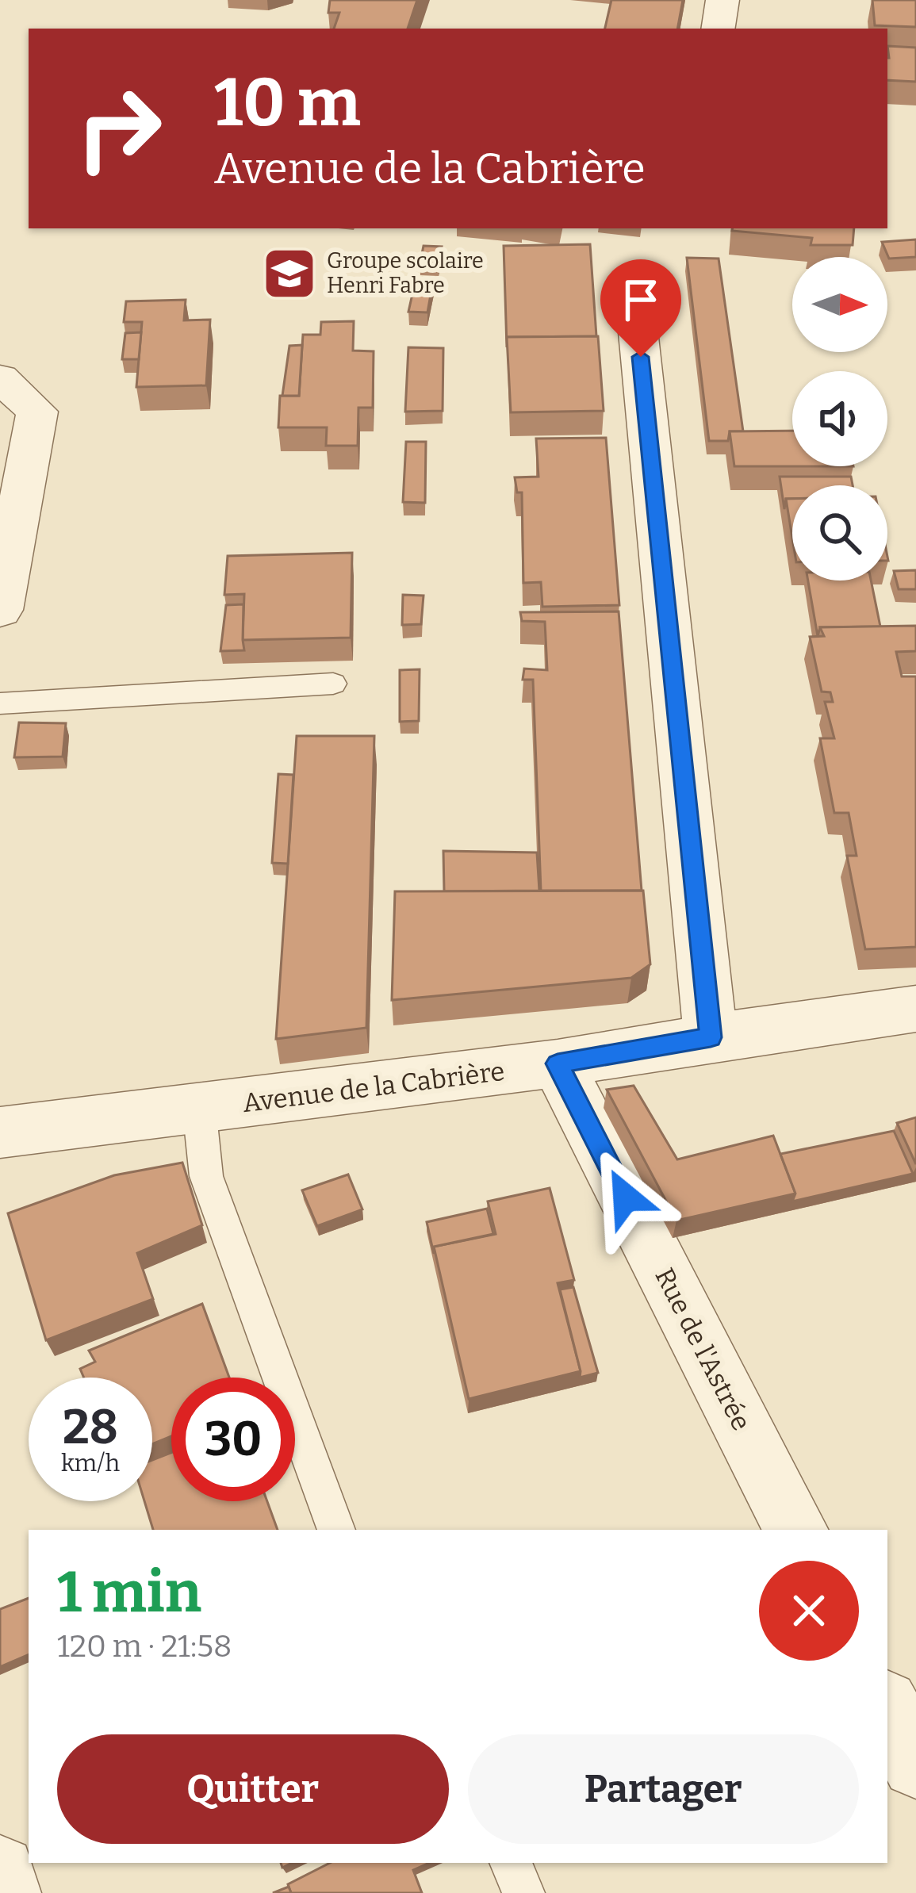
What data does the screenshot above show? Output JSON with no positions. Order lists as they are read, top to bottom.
{
  "streets": {
    "street": ["Avenue de la Cabrière", "Rue de l'Astrée"]
  },
  "crossings": [
    ["Avenue de la Cabrière", "Rue de l'Astrée"]
  ],
  "places": {
    "school or university": ["Groupe scolaire Henri Fabre"]
  },
  "north": "right",
  "page": {
    "turn": ["10 m", "Avenue de la Cabrière"],
    "speed": "28 km/h",
    "limit": "30",
    "heading": ["1 min", "120 m · 21:58"],
    "buttons": ["Quitter", "Partager"]
  }
}
